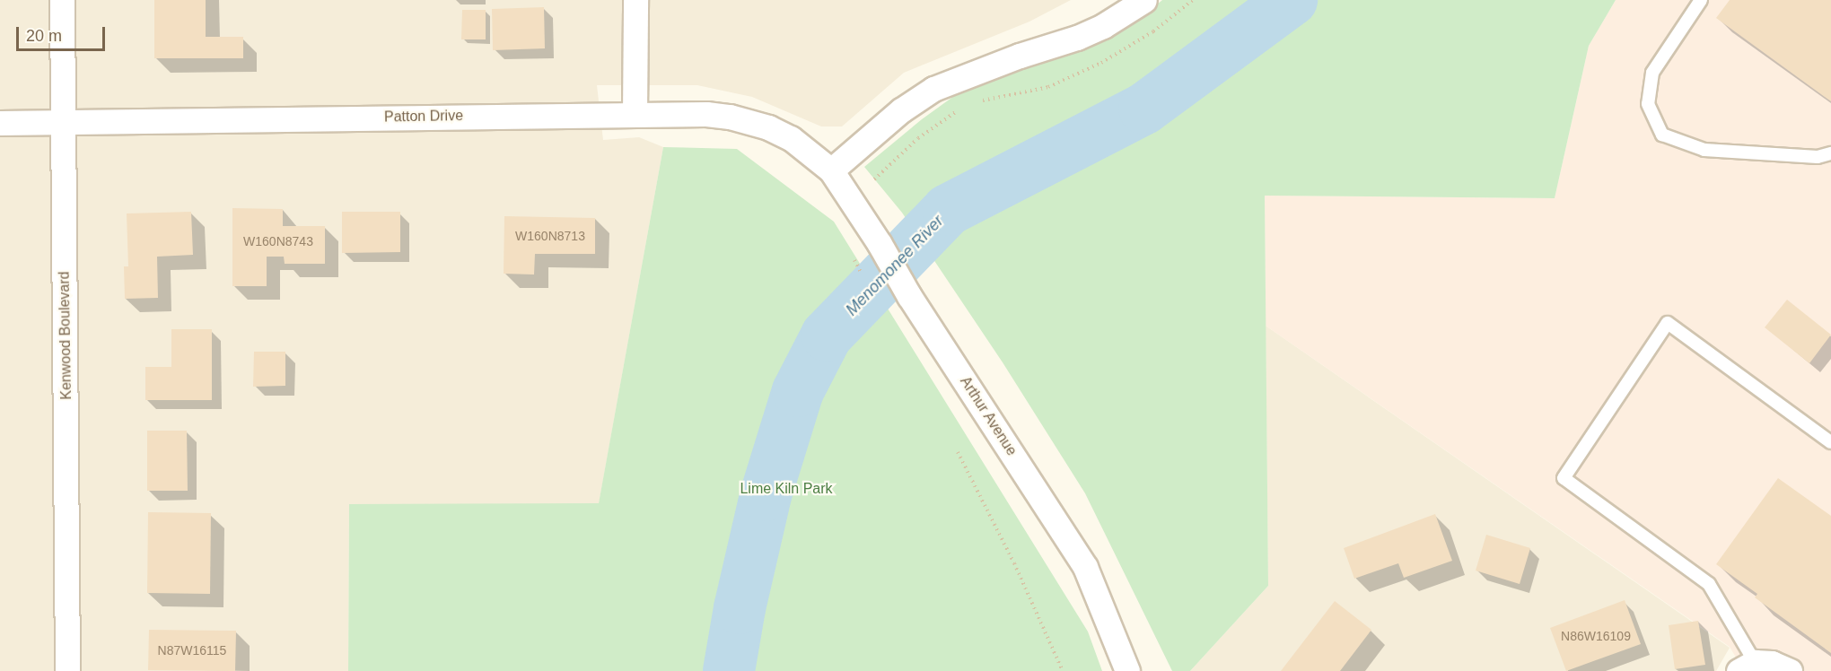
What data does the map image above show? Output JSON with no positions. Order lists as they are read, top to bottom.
{
  "streets": {
    "street": ["Patton Drive", "Kenwood Boulevard", "Arthur Avenue"]
  },
  "crossings": [
    ["Patton Drive", "Kenwood Boulevard"],
    ["Patton Drive", "Arthur Avenue"]
  ],
  "water": ["Menomonee River"],
  "parks": ["Lime Kiln Park"],
  "house_numbers": [
    "W160N8713",
    "W160N8743",
    "N86W16109",
    "N87W16115"
  ],
  "scale_bar": "20 m"
}
